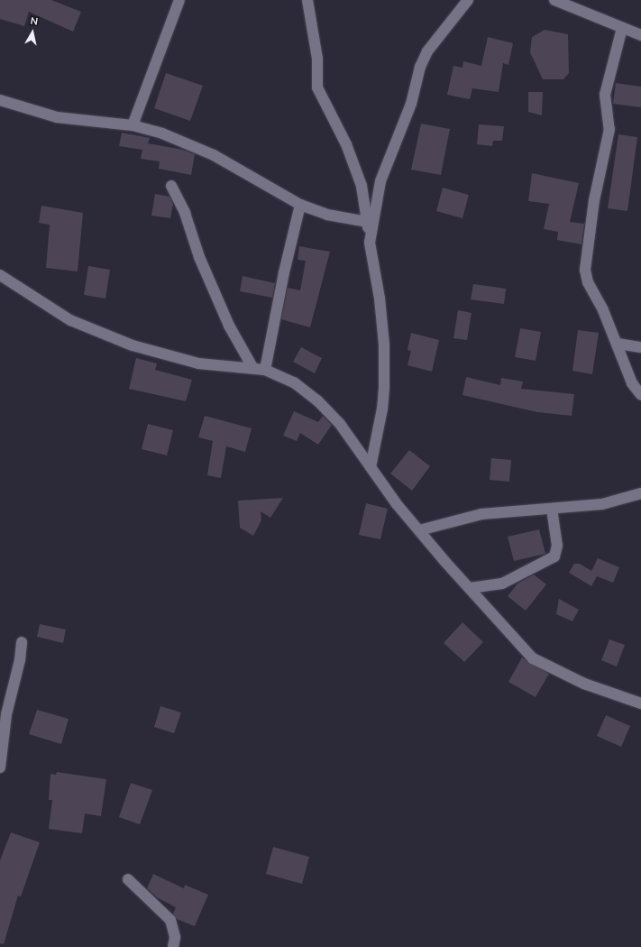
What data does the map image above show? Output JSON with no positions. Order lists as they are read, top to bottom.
{
  "north": "top"
}
